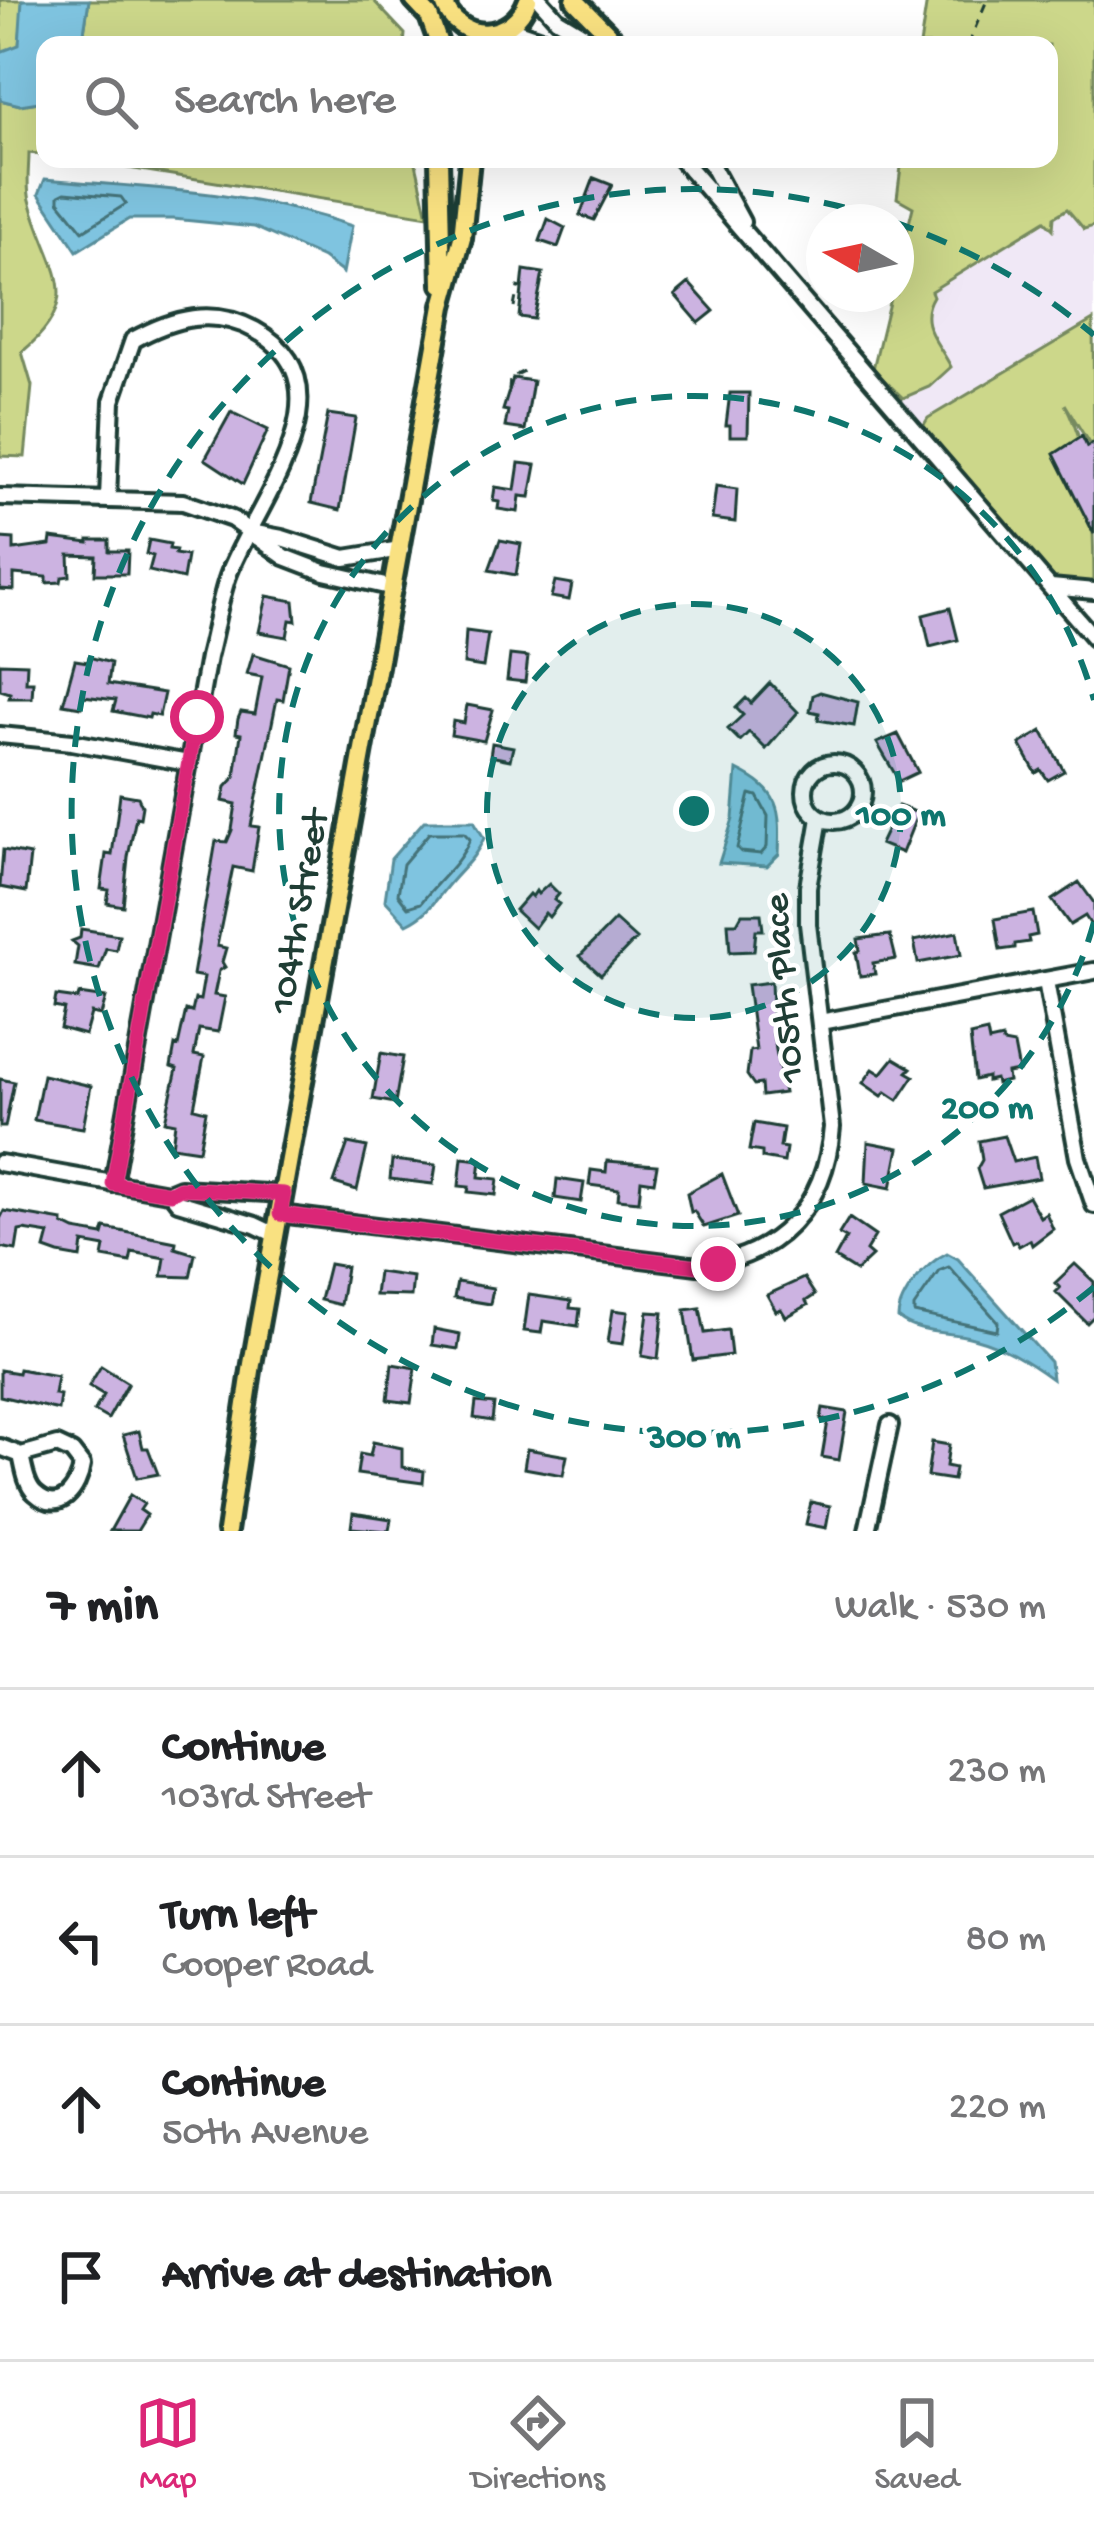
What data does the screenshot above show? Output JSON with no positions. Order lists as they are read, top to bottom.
{
  "streets": {
    "main road": ["104th Street"],
    "street": ["105th Place"]
  },
  "crossings": [
    ["104th Street", "105th Place"]
  ],
  "north": "left",
  "page": {
    "search": "Search here",
    "heading": ["7 min", "Walk · 530 m"],
    "list": [
      ["Continue", "103rd Street", "230 m"],
      ["Turn left", "Cooper Road", "80 m"],
      ["Continue", "50th Avenue", "220 m"],
      "Arrive at destination"
    ],
    "nav": ["Map", "Directions", "Saved"]
  },
  "rings": ["100 m", "200 m", "300 m"]
}
